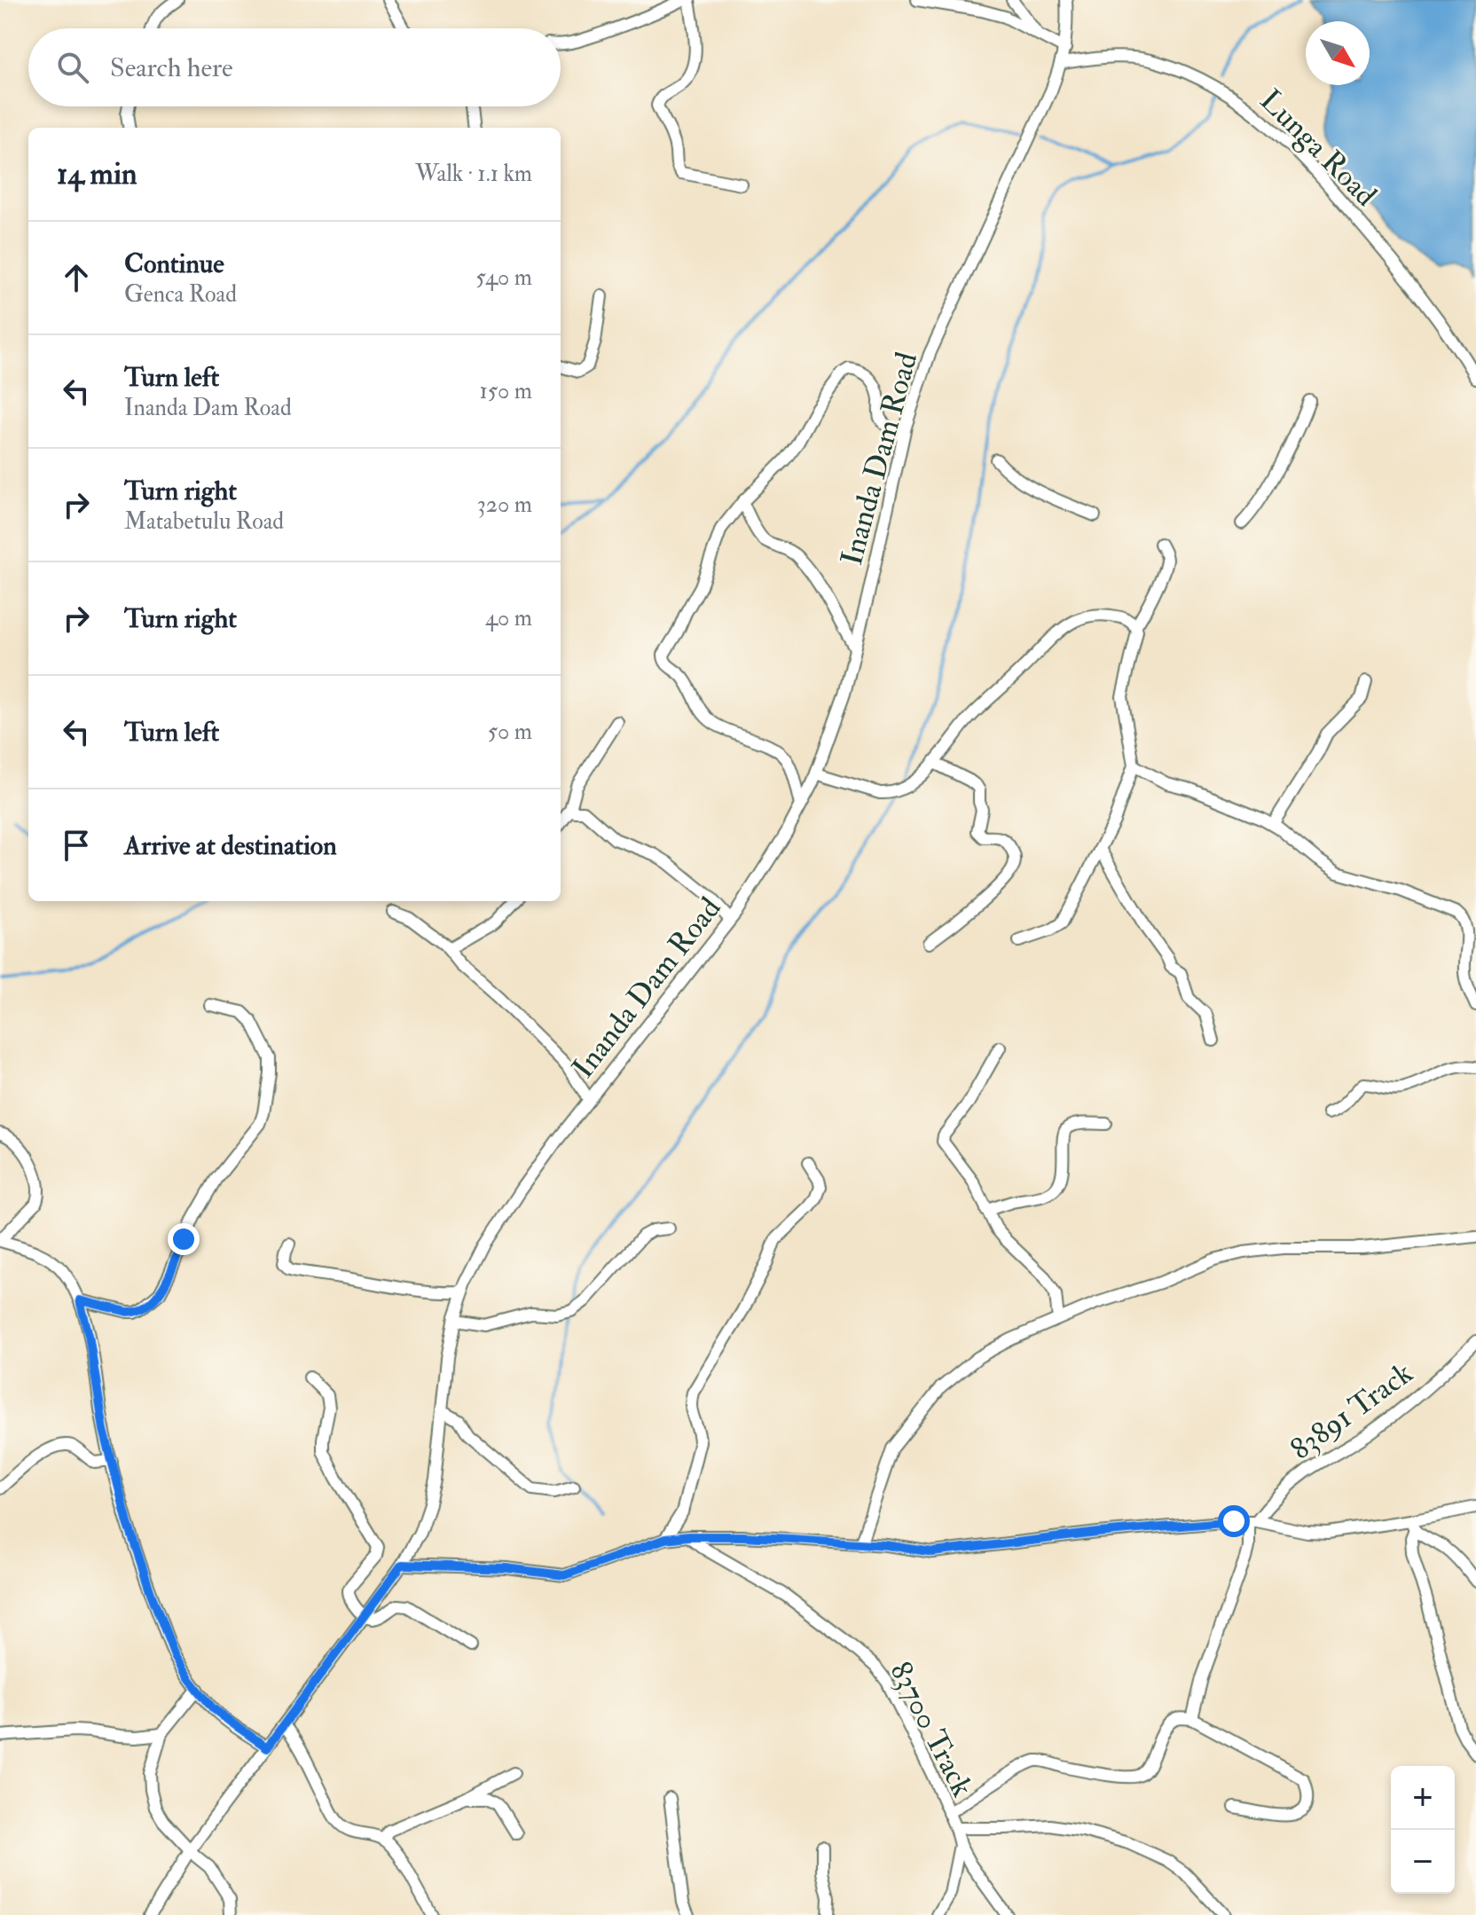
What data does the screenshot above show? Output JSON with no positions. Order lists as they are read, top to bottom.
{
  "streets": {
    "street": [
      "Lunga Road",
      "Inanda Dam Road",
      "83891 Track",
      "83700 Track"
    ]
  },
  "crossings": [
    ["Lunga Road", "Inanda Dam Road"]
  ],
  "north": "bottom right",
  "page": {
    "search": "Search here",
    "heading": ["14 min", "Walk · 1.1 km"],
    "list": [
      ["Continue", "Genca Road", "540 m"],
      ["Turn left", "Inanda Dam Road", "150 m"],
      ["Turn right", "Matabetulu Road", "320 m"],
      ["Turn right", "40 m"],
      ["Turn left", "50 m"],
      "Arrive at destination"
    ],
    "map_buttons": ["+", "−"]
  }
}
